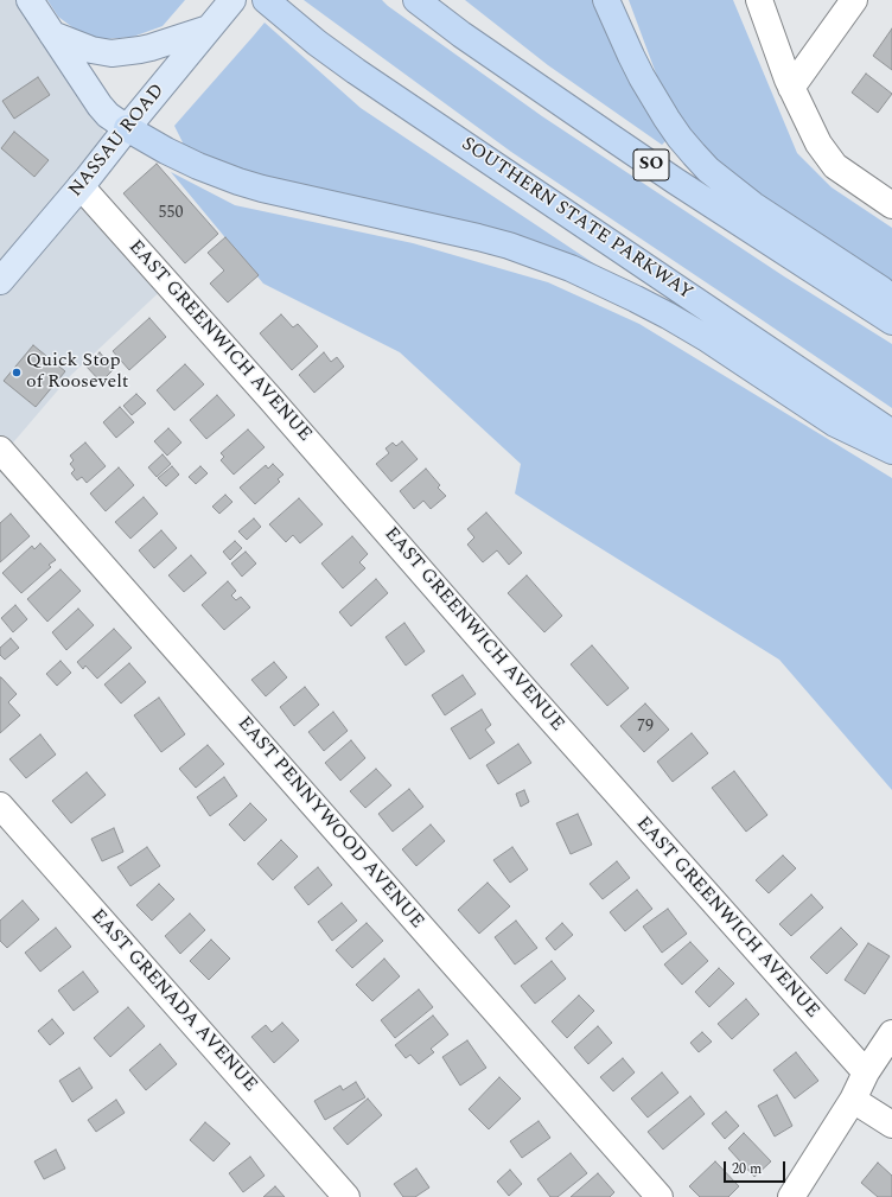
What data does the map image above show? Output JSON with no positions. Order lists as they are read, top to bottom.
{
  "streets": {
    "highway": ["SO", "SOUTHERN STATE PARKWAY"],
    "main road": ["NASSAU ROAD"],
    "street": ["EAST GREENWICH AVENUE", "EAST PENNYWOOD AVENUE", "EAST GRENADA AVENUE"]
  },
  "crossings": [
    ["NASSAU ROAD", "EAST GREENWICH AVENUE"]
  ],
  "places": ["Quick Stop of Roosevelt"],
  "house_numbers": ["550", "79"],
  "scale_bar": "20 m"
}
